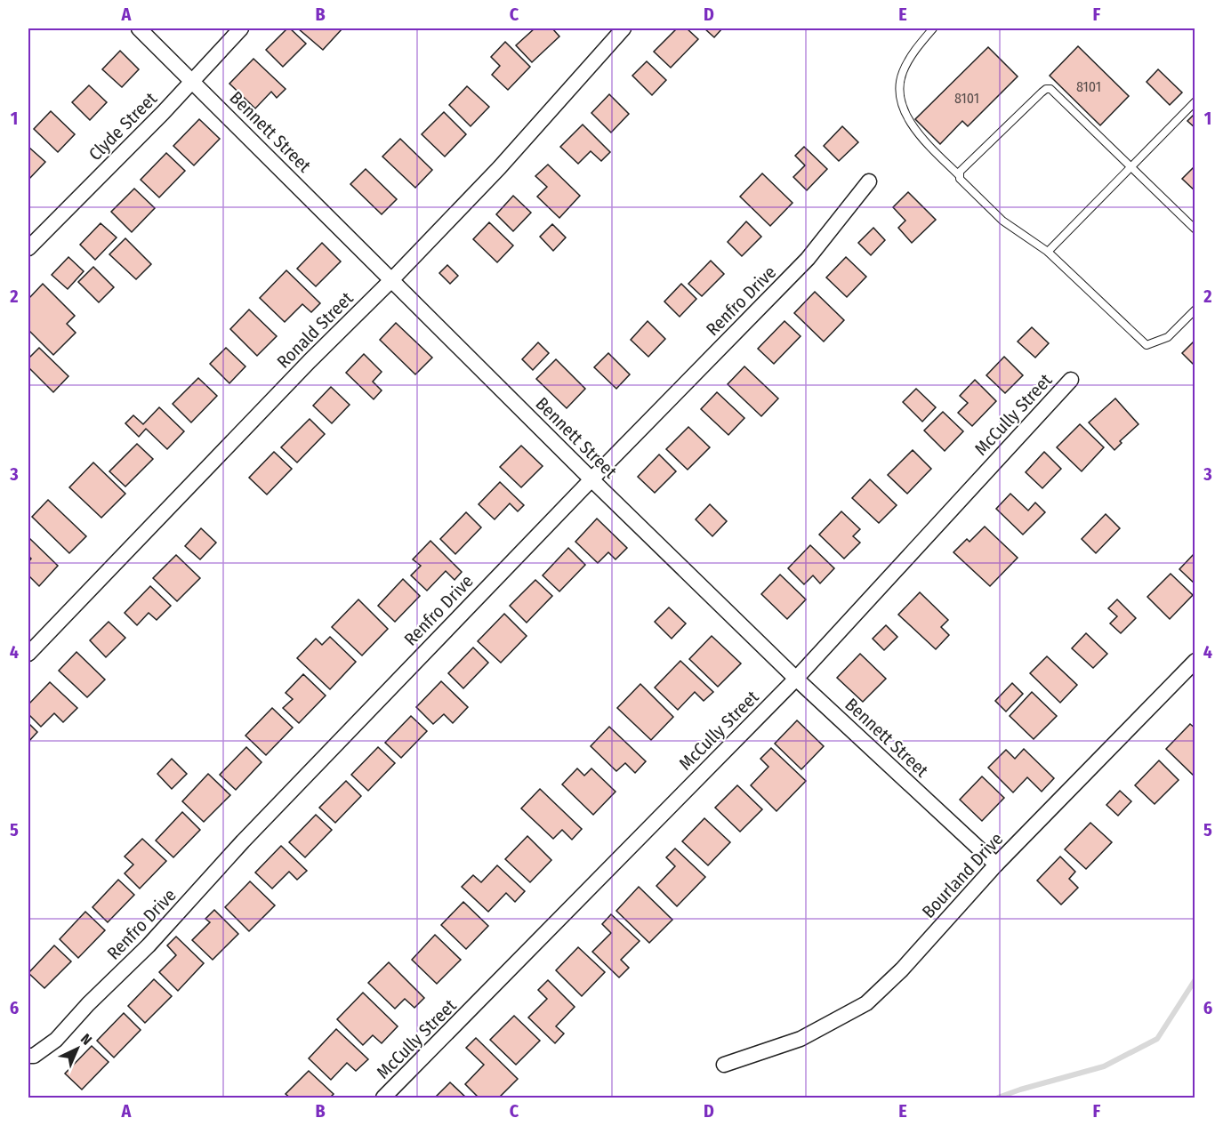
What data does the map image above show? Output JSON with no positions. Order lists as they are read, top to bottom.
{
  "streets": {
    "street": [
      "Clyde Street",
      "Bennett Street",
      "Renfro Drive",
      "Ronald Street",
      "McCully Street",
      "Bourland Drive"
    ]
  },
  "crossings": [
    ["Clyde Street", "Bennett Street"],
    ["Bennett Street", "Renfro Drive"],
    ["Bennett Street", "Ronald Street"],
    ["Bennett Street", "McCully Street"],
    ["Bennett Street", "Bourland Drive"]
  ],
  "house_numbers": ["8101", "8101"],
  "north": "top right",
  "grid": {
    "columns": [
      "A",
      "B",
      "C",
      "D",
      "E",
      "F"
    ],
    "rows": [
      "1",
      "2",
      "3",
      "4",
      "5",
      "6"
    ]
  }
}
